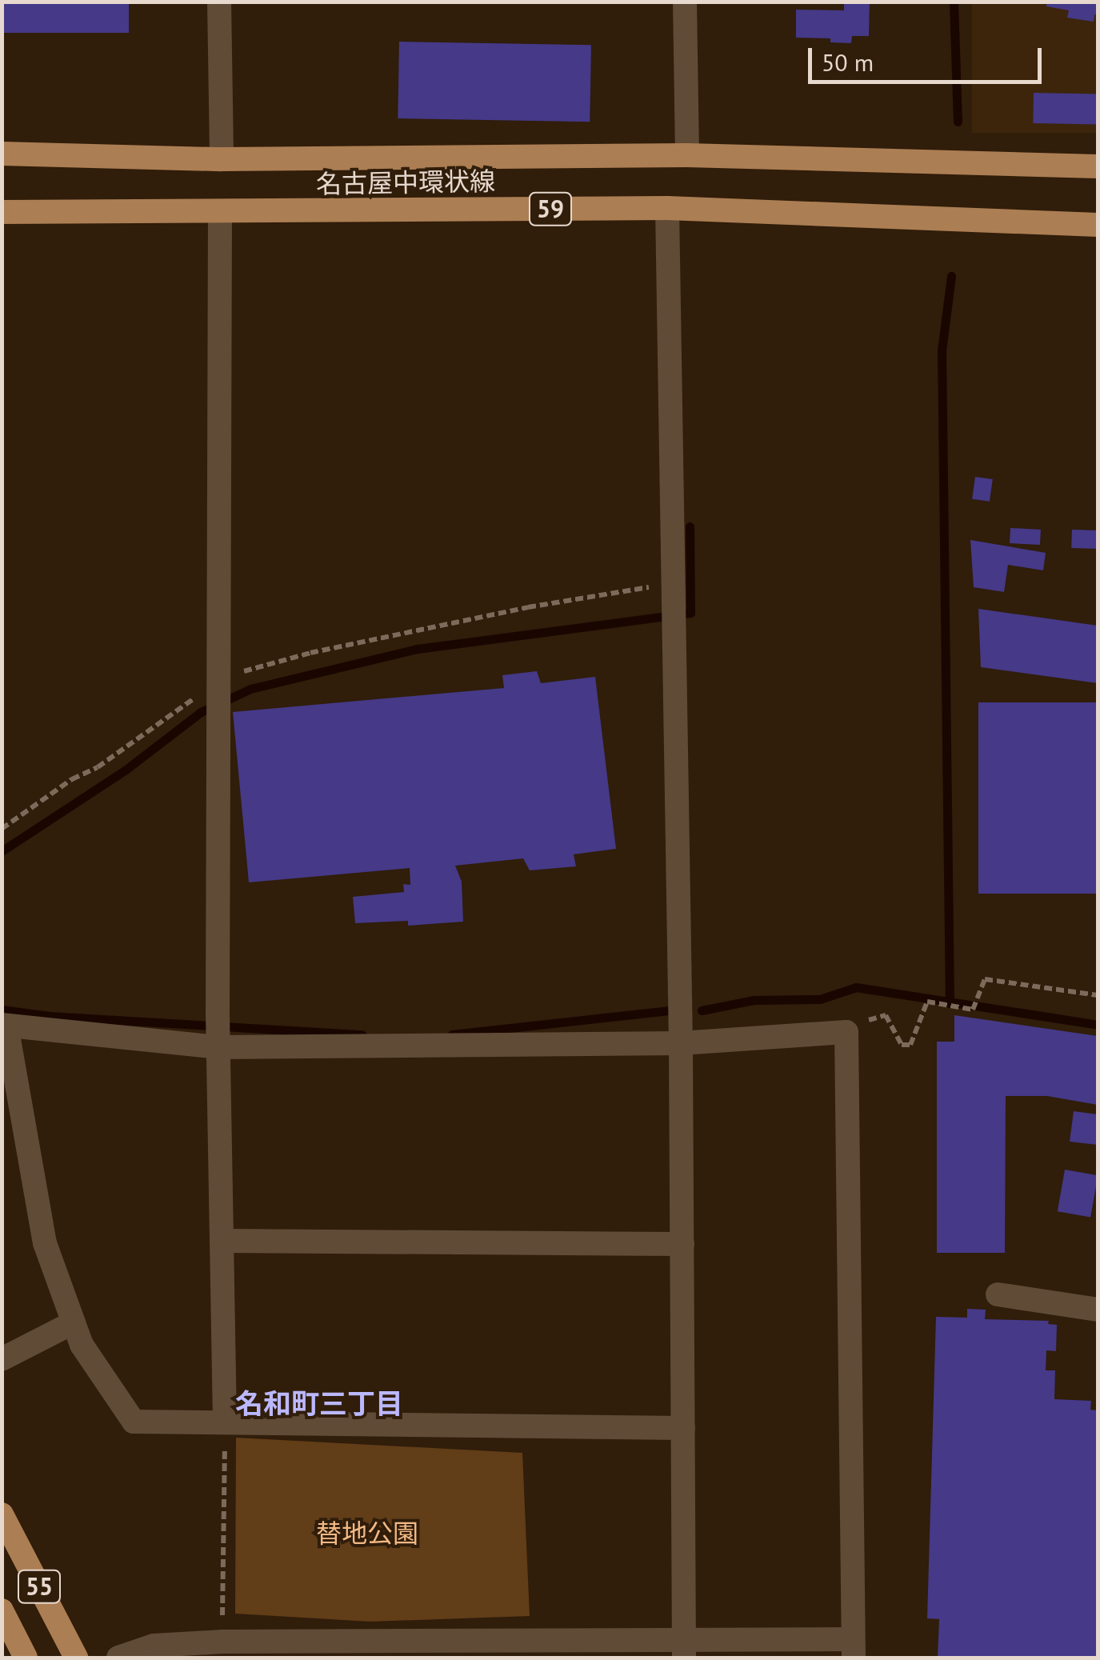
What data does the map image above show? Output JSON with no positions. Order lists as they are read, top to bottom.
{
  "streets": {
    "main road": ["名古屋中環状線", "59", "55"]
  },
  "districts": ["名和町三丁目"],
  "parks": ["替地公園"],
  "scale_bar": "50 m"
}
